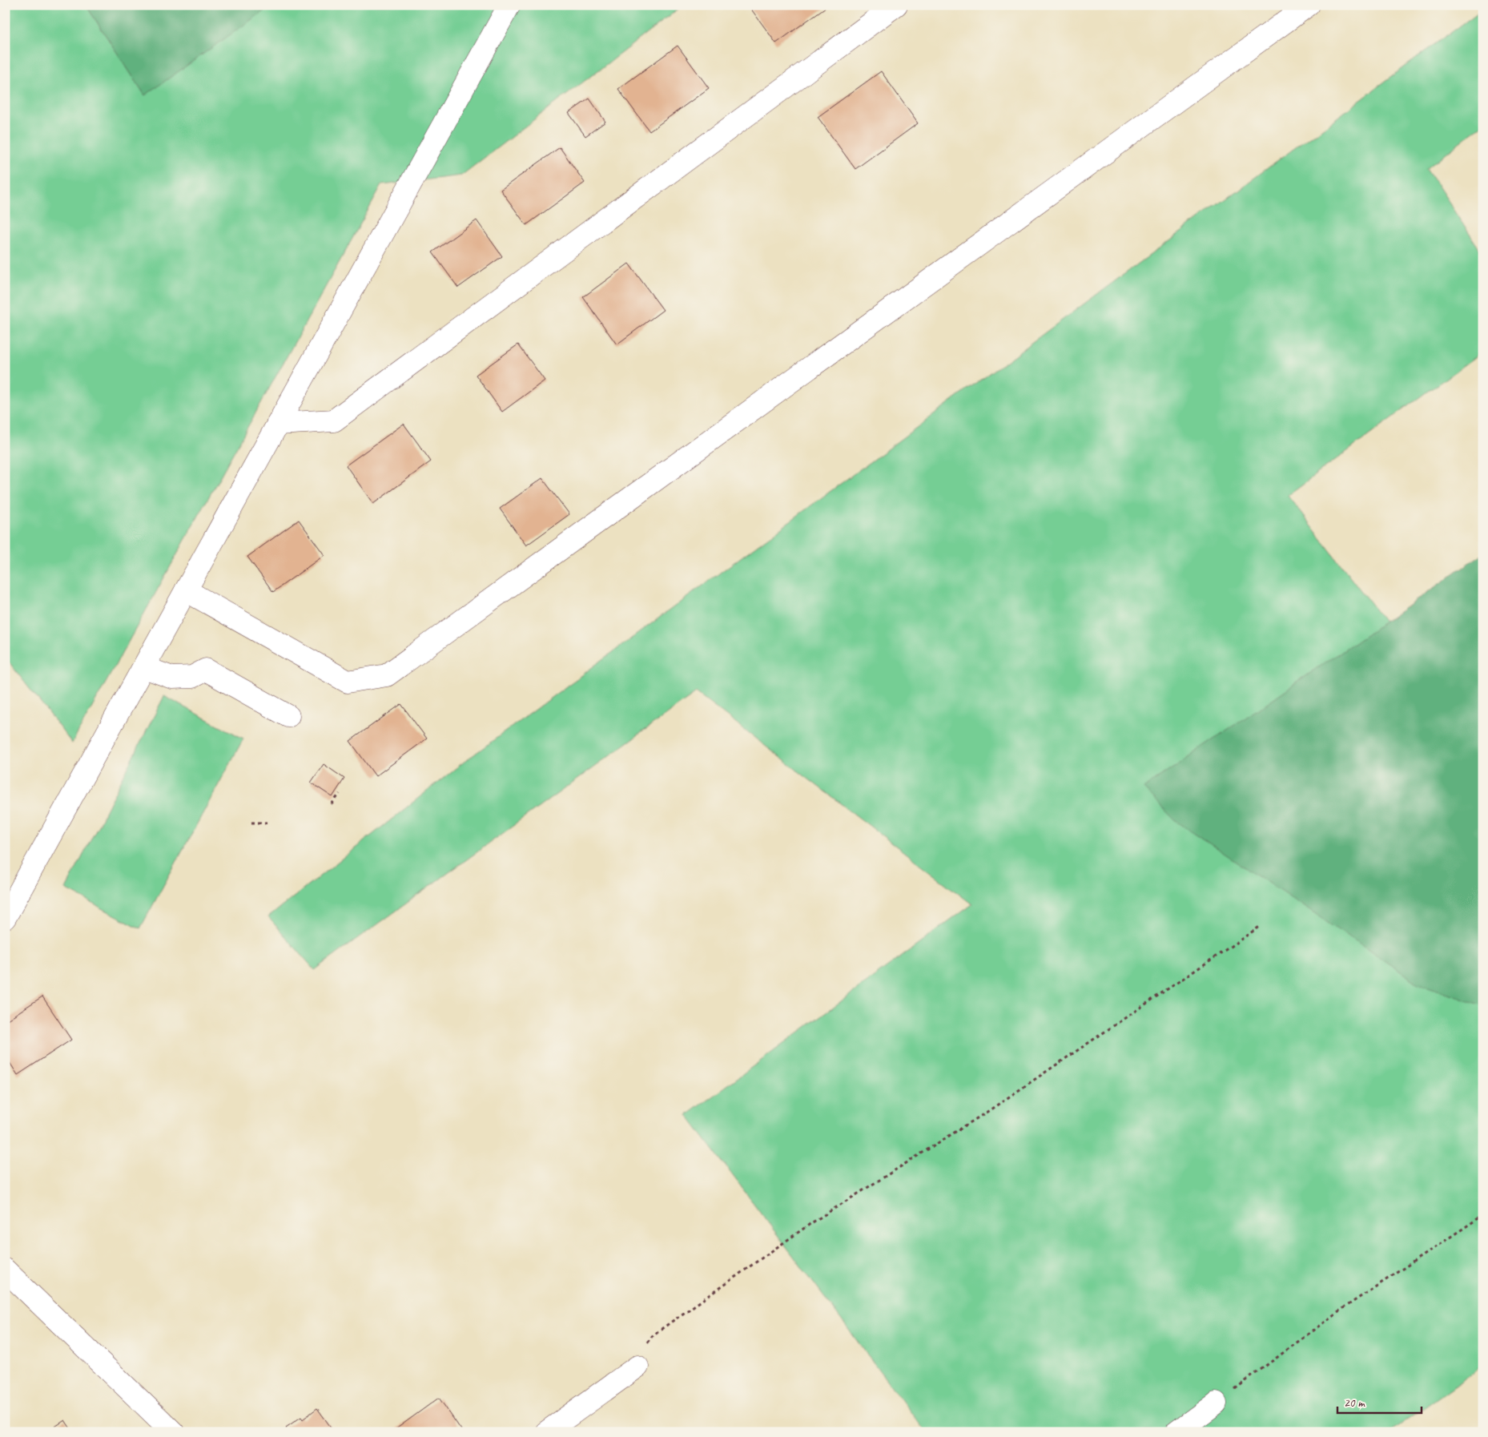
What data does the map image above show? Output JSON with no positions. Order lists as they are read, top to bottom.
{
  "scale_bar": "20 m"
}
